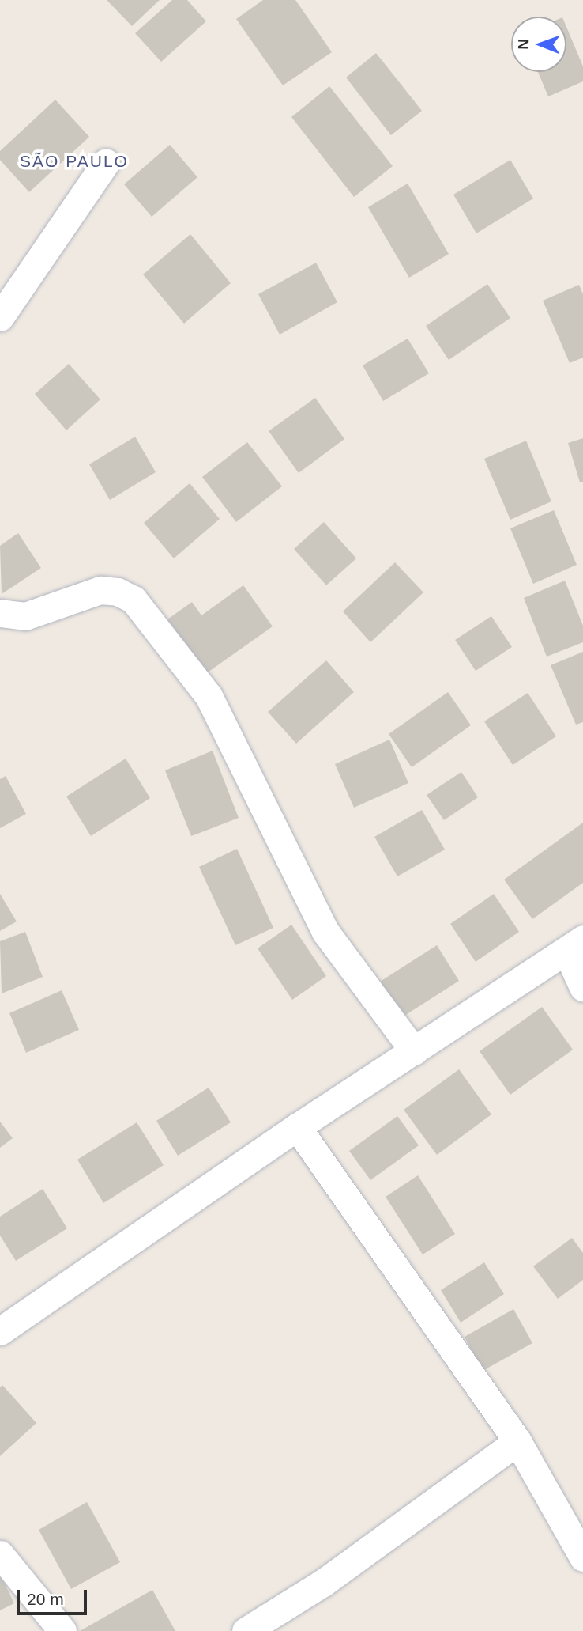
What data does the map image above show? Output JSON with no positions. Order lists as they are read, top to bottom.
{
  "districts": ["SÃO PAULO"],
  "scale_bar": "20 m",
  "north": "left"
}
